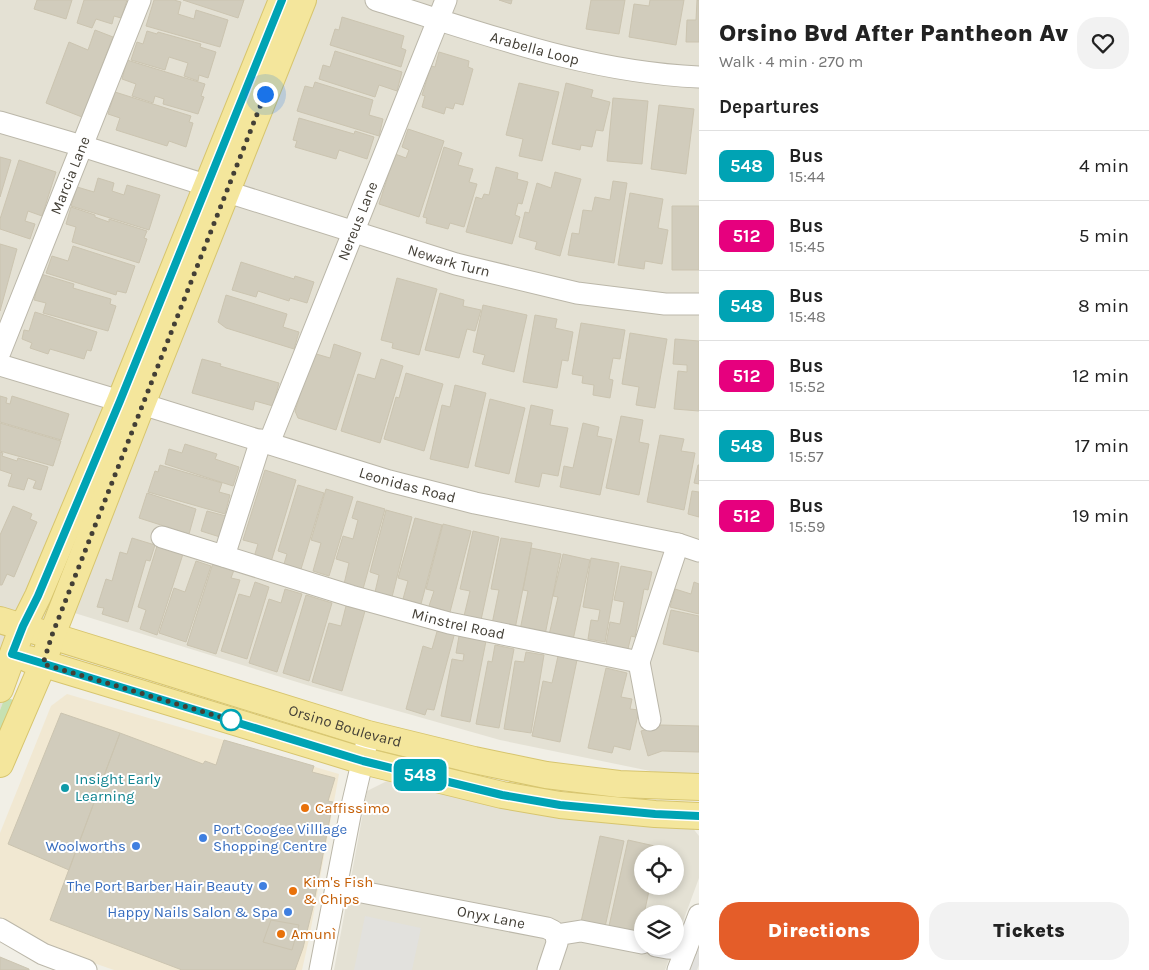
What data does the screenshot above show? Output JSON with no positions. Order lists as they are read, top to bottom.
{
  "streets": {
    "main road": ["Orsino Boulevard"],
    "street": [
      "Arabella Loop",
      "Marcia Lane",
      "Nereus Lane",
      "Newark Turn",
      "Leonidas Road",
      "Minstrel Road",
      "Onyx Lane"
    ]
  },
  "crossings": [
    ["Arabella Loop", "Nereus Lane"],
    ["Marcia Lane", "Newark Turn"],
    ["Nereus Lane", "Newark Turn"],
    ["Nereus Lane", "Leonidas Road"],
    ["Nereus Lane", "Minstrel Road"]
  ],
  "places": [
    "Insight Early Learning",
    "Caffissimo",
    "Port Coogee Villlage Shopping Centre",
    "Woolworths",
    "The Port Barber Hair Beauty",
    "Kim's Fish & Chips",
    "Happy Nails Salon & Spa",
    "Amunì"
  ],
  "lines": ["bus line 548"],
  "page": {
    "on_map": "548",
    "heading": [
      ["Orsino Bvd After Pantheon Av", "Walk · 4 min · 270 m"],
      "Departures"
    ],
    "list": [
      {
        "mark": "548",
        "name": "Bus",
        "note": "15:44",
        "value": "4 min"
      },
      {
        "mark": "512",
        "name": "Bus",
        "note": "15:45",
        "value": "5 min"
      },
      {
        "mark": "548",
        "name": "Bus",
        "note": "15:48",
        "value": "8 min"
      },
      {
        "mark": "512",
        "name": "Bus",
        "note": "15:52",
        "value": "12 min"
      },
      {
        "mark": "548",
        "name": "Bus",
        "note": "15:57",
        "value": "17 min"
      },
      {
        "mark": "512",
        "name": "Bus",
        "note": "15:59",
        "value": "19 min"
      }
    ],
    "buttons": ["Directions", "Tickets"]
  }
}
